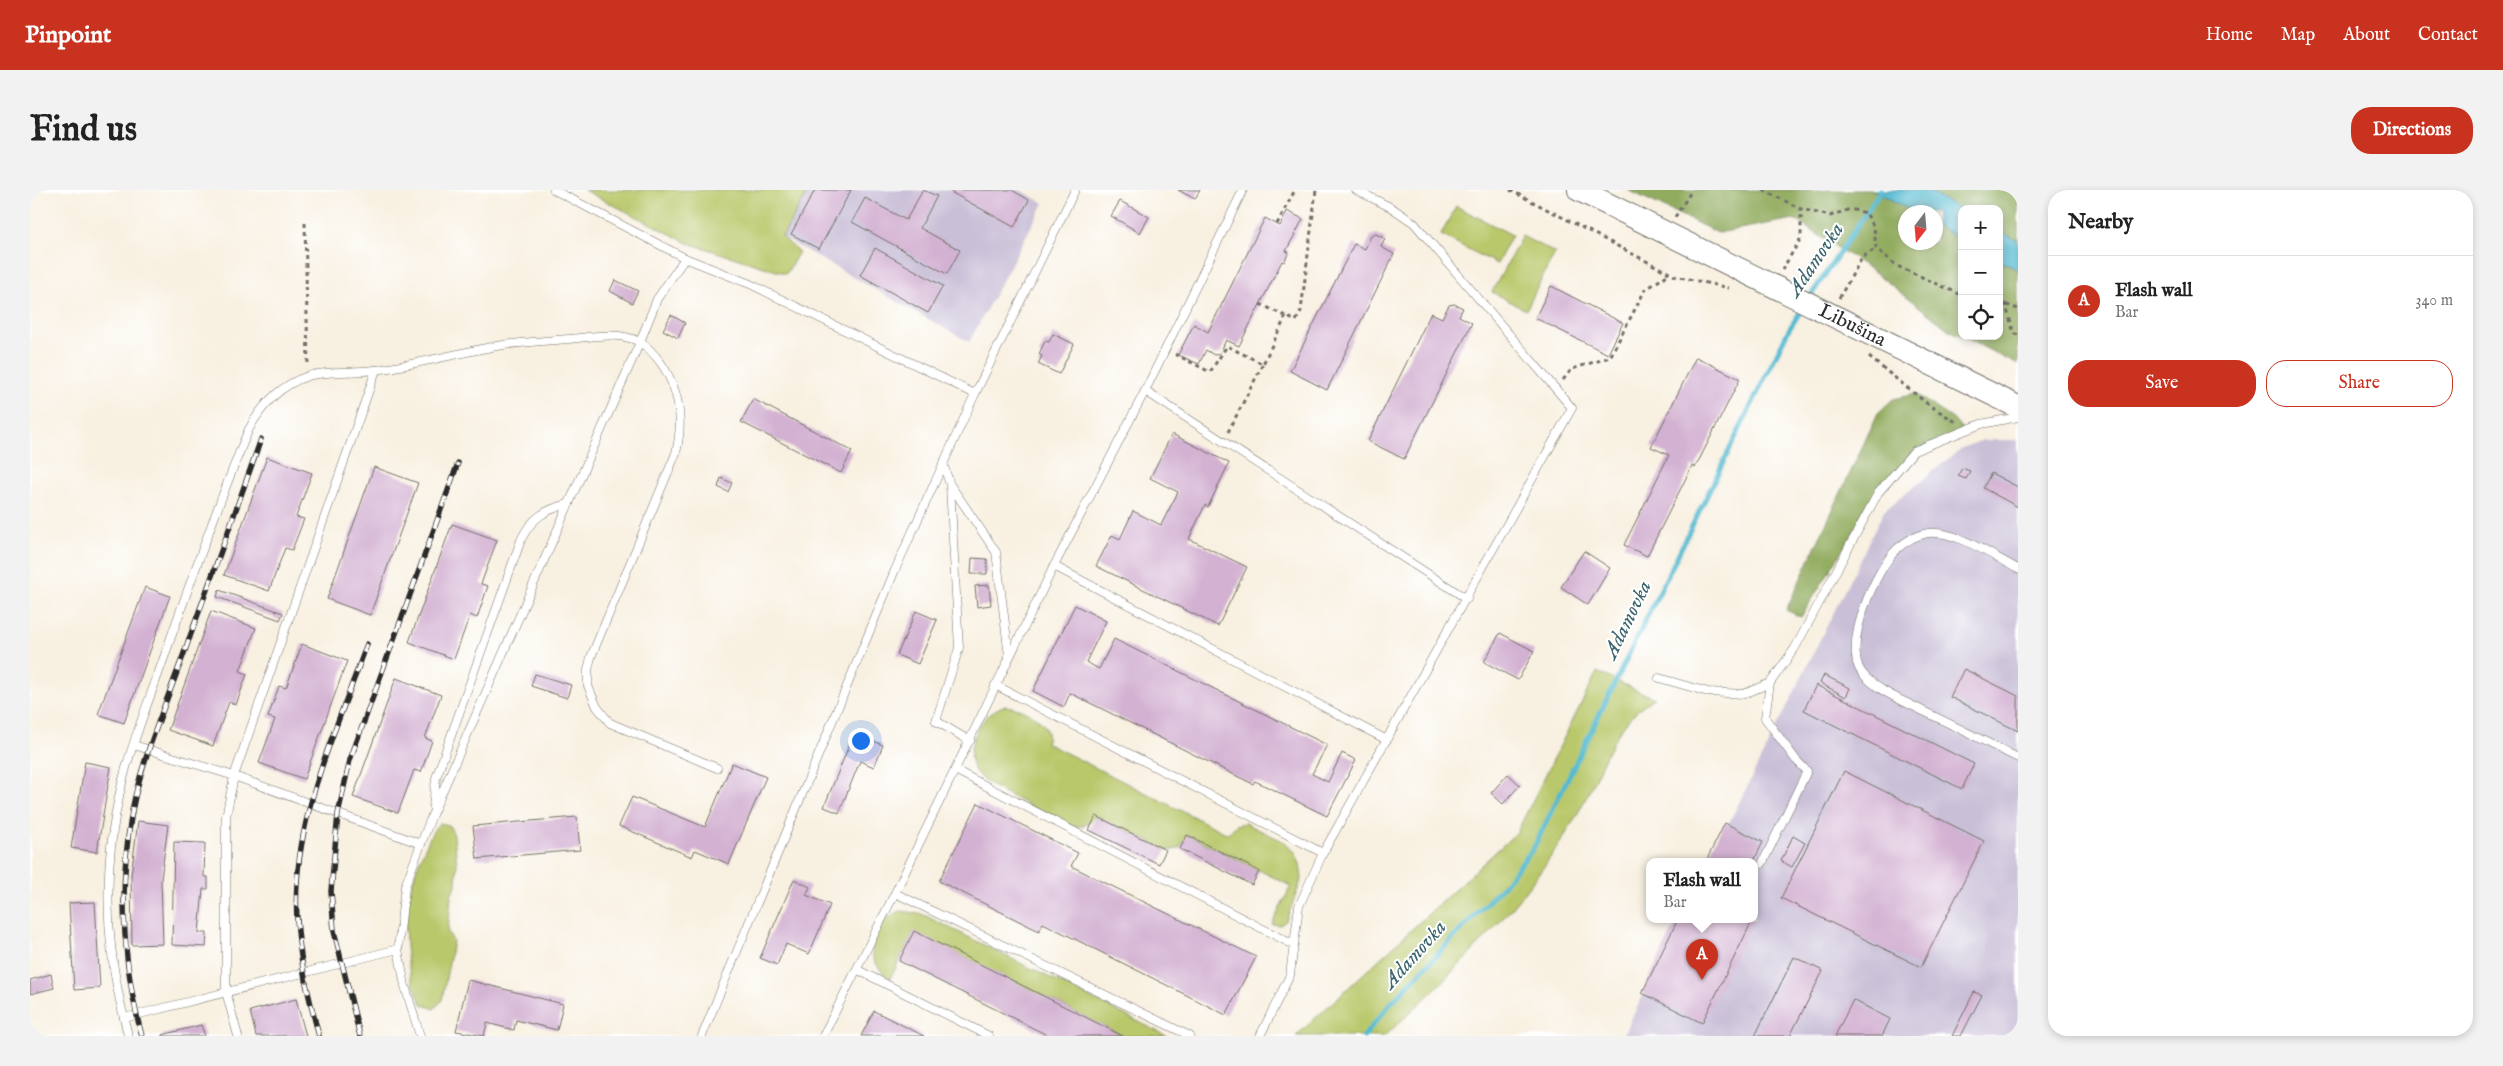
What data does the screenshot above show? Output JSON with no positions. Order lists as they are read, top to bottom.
{
  "streets": {
    "street": ["Libušina"]
  },
  "water": ["Adamovka"],
  "north": "bottom",
  "page": {
    "header": "Pinpoint",
    "nav": [
      "Home",
      "Map",
      "About",
      "Contact"
    ],
    "buttons": [
      "Directions",
      ["Save", "Share"]
    ],
    "title": "Find us",
    "heading": "Nearby",
    "map_buttons": ["+", "−"],
    "list": [
      {
        "mark": "A",
        "name": "Flash wall",
        "note": "Bar",
        "value": "340 m"
      }
    ],
    "popup": ["Flash wall", "Bar"],
    "pins": "A"
  }
}
